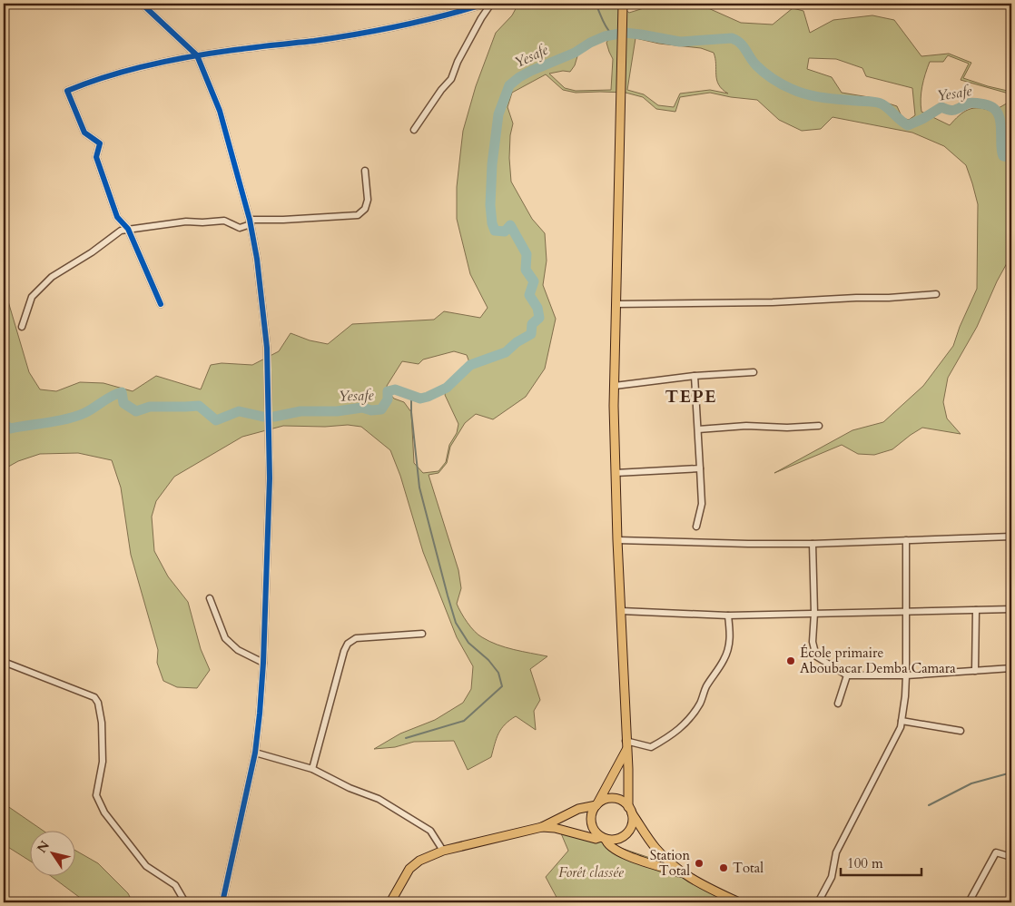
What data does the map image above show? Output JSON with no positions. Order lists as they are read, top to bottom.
{
  "districts": ["TEPE"],
  "water": ["Yesafe"],
  "parks": ["Forêt classée"],
  "places": ["École primaire Aboubacar Demba Camara", "Station Total", "Total"],
  "scale_bar": "100 m",
  "north": "top left"
}
